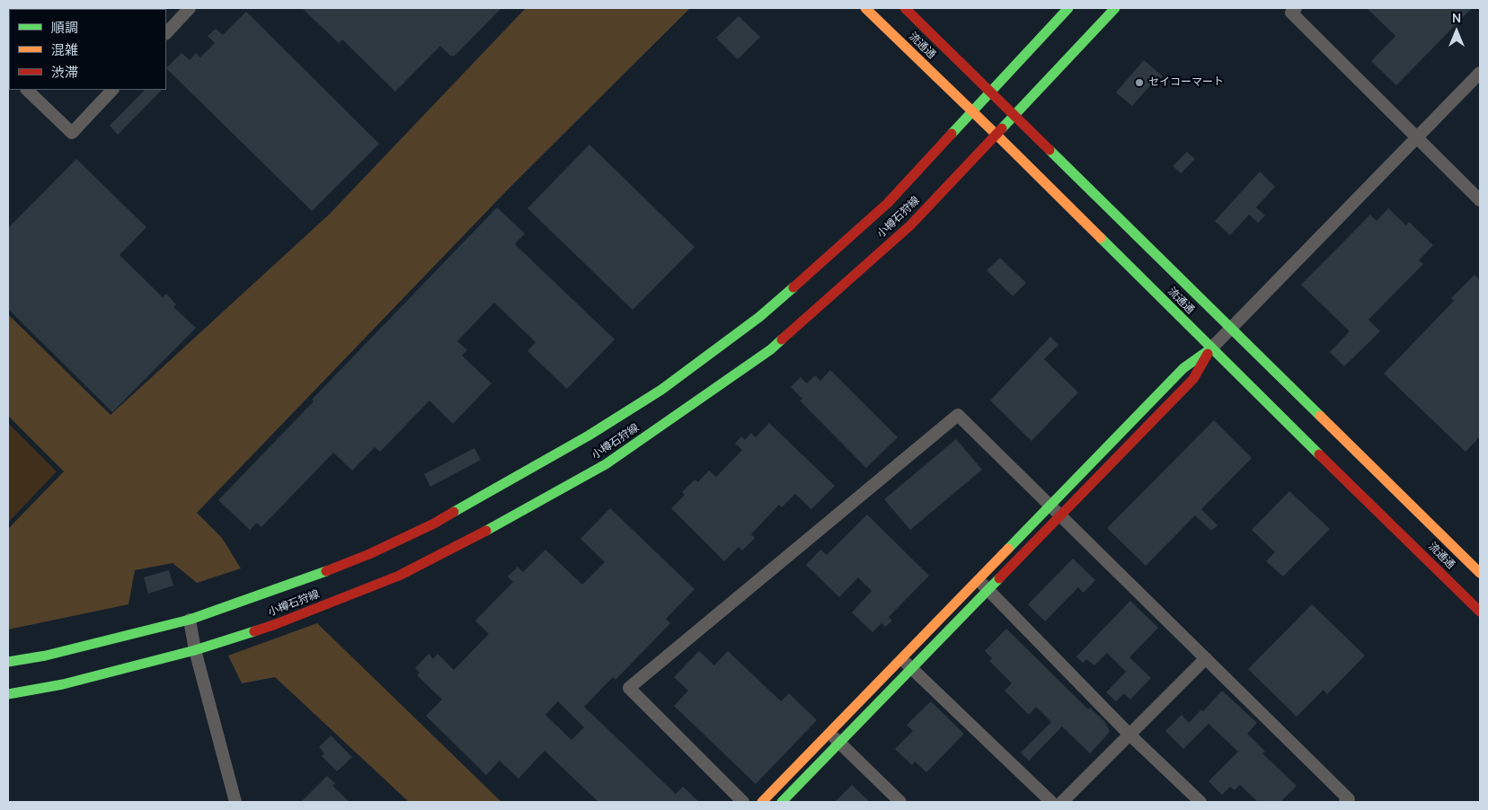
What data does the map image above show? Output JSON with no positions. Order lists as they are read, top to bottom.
{
  "streets": {
    "street": ["流通通", "小樽石狩線"]
  },
  "crossings": [
    ["流通通", "小樽石狩線"]
  ],
  "places": ["セイコーマート"],
  "legend": ["順調", "混雑", "渋滞"],
  "north": "top"
}
